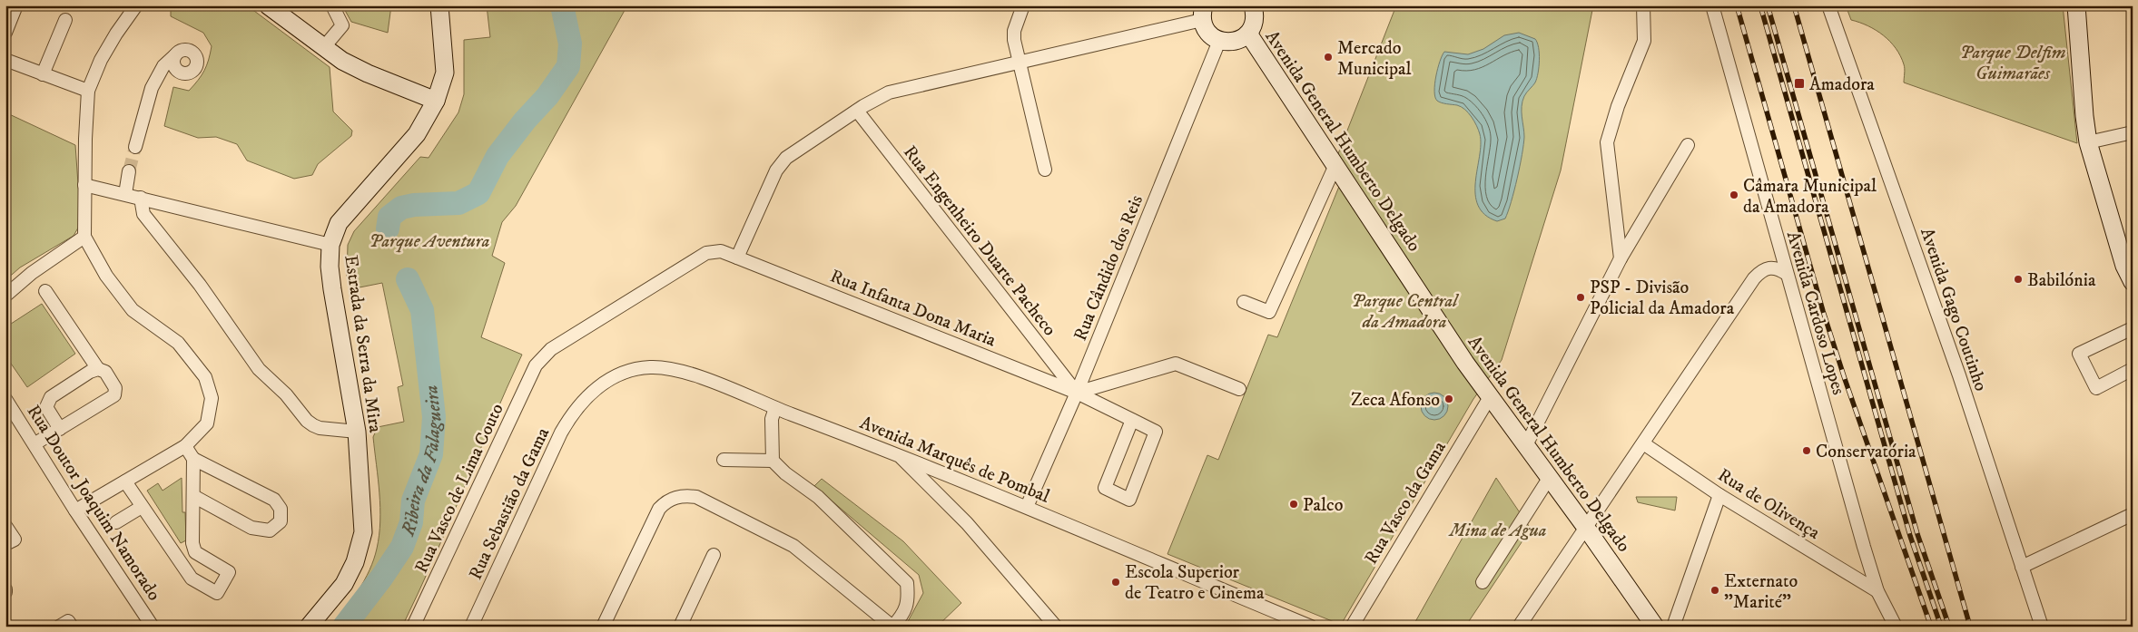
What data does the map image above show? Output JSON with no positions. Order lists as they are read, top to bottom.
{
  "streets": {
    "street": [
      "Avenida General Humberto Delgado",
      "Rua Engenheiro Duarte Pacheco",
      "Rua Cândido dos Reis",
      "Rua Infanta Dona Maria",
      "Avenida Gago Coutinho",
      "Avenida Cardoso Lopes",
      "Estrada da Serra da Mira",
      "Avenida Marquês de Pombal",
      "Rua Vasco de Lima Couto",
      "Rua Doutor Joaquim Namorado",
      "Rua Vasco da Gama",
      "Rua Sebastião da Gama",
      "Rua de Olivença"
    ]
  },
  "crossings": [
    ["Avenida General Humberto Delgado", "Rua Vasco da Gama"],
    ["Rua Engenheiro Duarte Pacheco", "Rua Cândido dos Reis"],
    ["Rua Engenheiro Duarte Pacheco", "Rua Infanta Dona Maria"],
    ["Rua Cândido dos Reis", "Rua Infanta Dona Maria"],
    ["Rua Cândido dos Reis", "Avenida Marquês de Pombal"],
    ["Rua Infanta Dona Maria", "Rua Vasco de Lima Couto"],
    ["Avenida Cardoso Lopes", "Rua de Olivença"],
    ["Avenida Marquês de Pombal", "Rua Sebastião da Gama"]
  ],
  "water": ["Ribeira da Falagueira"],
  "parks": [
    "Parque Delfim Guimarães",
    "Parque Aventura",
    "Parque Central da Amadora",
    "Mina de Agua"
  ],
  "places": {
    "other": [
      "Mercado Municipal",
      "Câmara Municipal da Amadora",
      "Babilónia",
      "PSP - Divisão Policial da Amadora",
      "Zeca Afonso",
      "Conservatória",
      "Palco",
      "Escola Superior de Teatro e Cinema",
      "Externato \"Marité\""
    ],
    "transit": ["Amadora"]
  }
}
